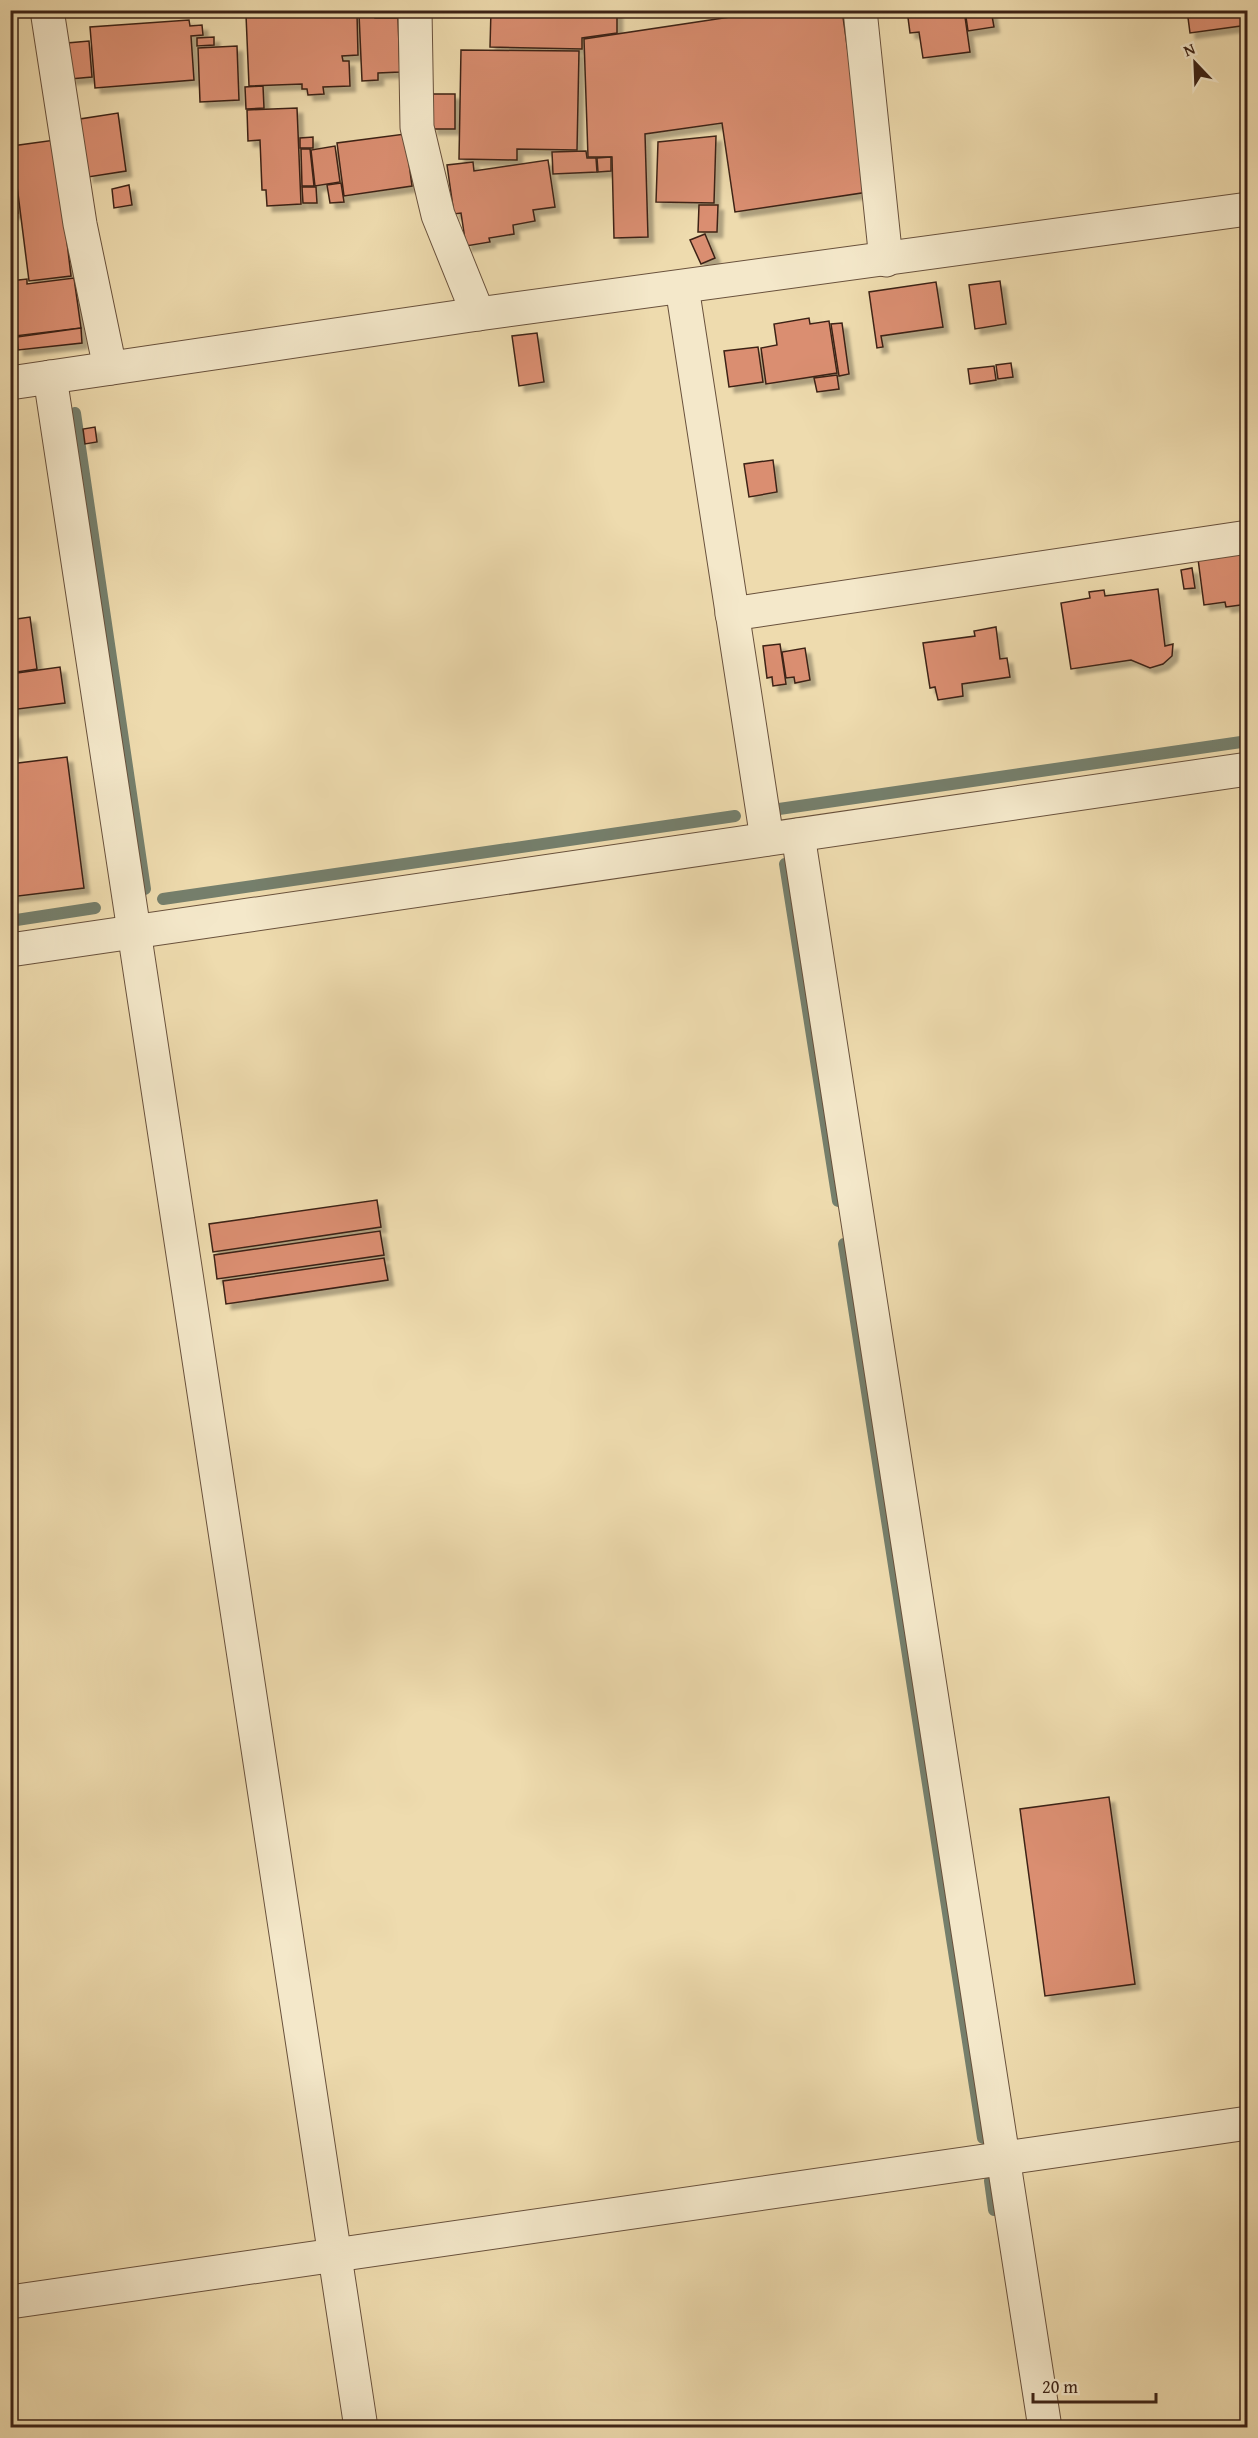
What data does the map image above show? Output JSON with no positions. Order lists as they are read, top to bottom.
{
  "scale_bar": "20 m",
  "north": "top left"
}
